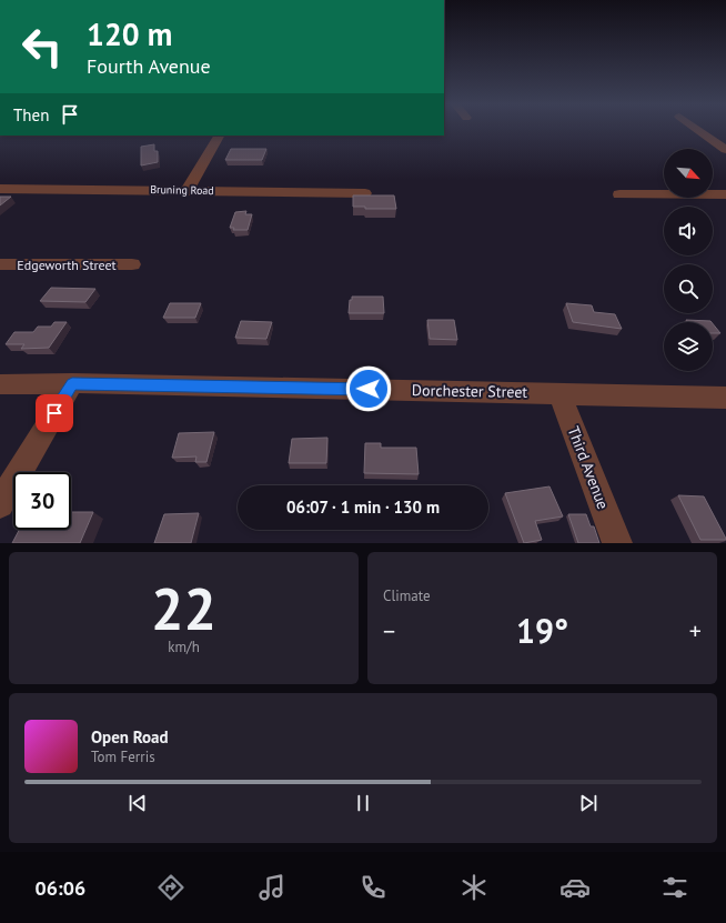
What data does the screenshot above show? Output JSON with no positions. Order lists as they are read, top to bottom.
{
  "streets": {
    "street": [
      "Bruning Road",
      "Edgeworth Street",
      "Dorchester Street",
      "Third Avenue"
    ]
  },
  "crossings": [
    ["Dorchester Street", "Third Avenue"]
  ],
  "north": "bottom right",
  "page": {
    "turn": ["120 m", "Fourth Avenue"],
    "then": "Then",
    "limit": "30",
    "trip": "06:07 · 1 min · 130 m",
    "tile": [
      ["22", "km/h"],
      "Climate"
    ],
    "heat": ["−", "19°", "+"],
    "song": ["Open Road", "Tom Ferris"],
    "tabs": "06:06"
  }
}
